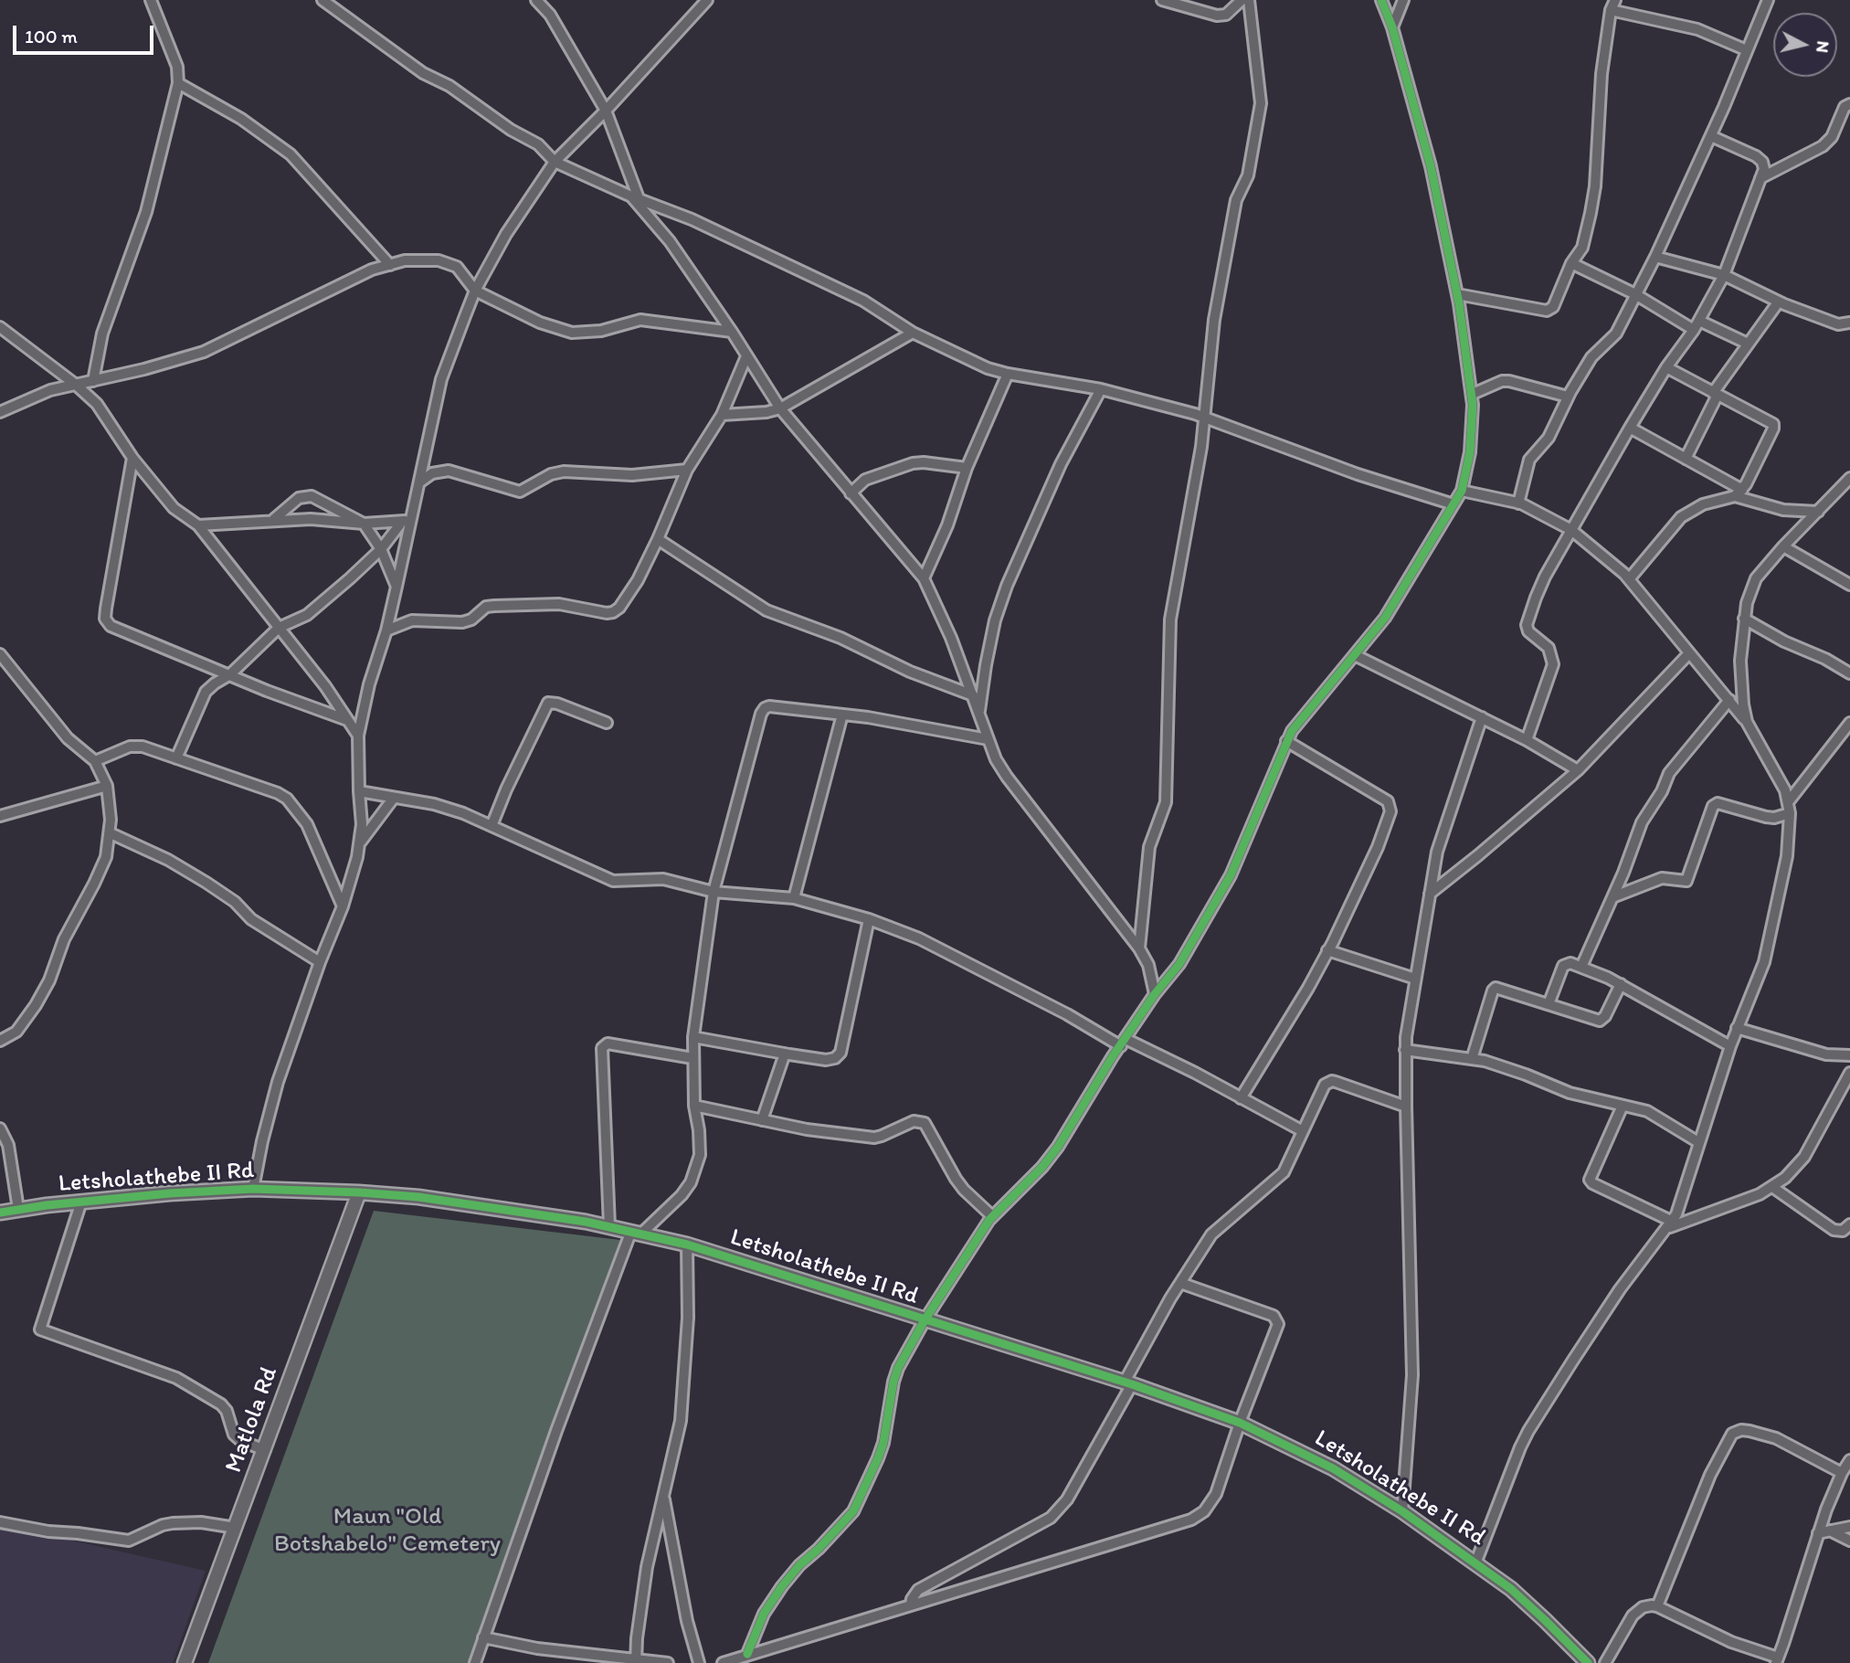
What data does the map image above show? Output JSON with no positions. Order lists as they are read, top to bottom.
{
  "streets": {
    "street": ["Letsholathebe II Rd", "Matlola Rd"]
  },
  "crossings": [
    ["Letsholathebe II Rd", "Matlola Rd"]
  ],
  "parks": ["Maun \"Old Botshabelo\" Cemetery"],
  "scale_bar": "100 m",
  "north": "right"
}
